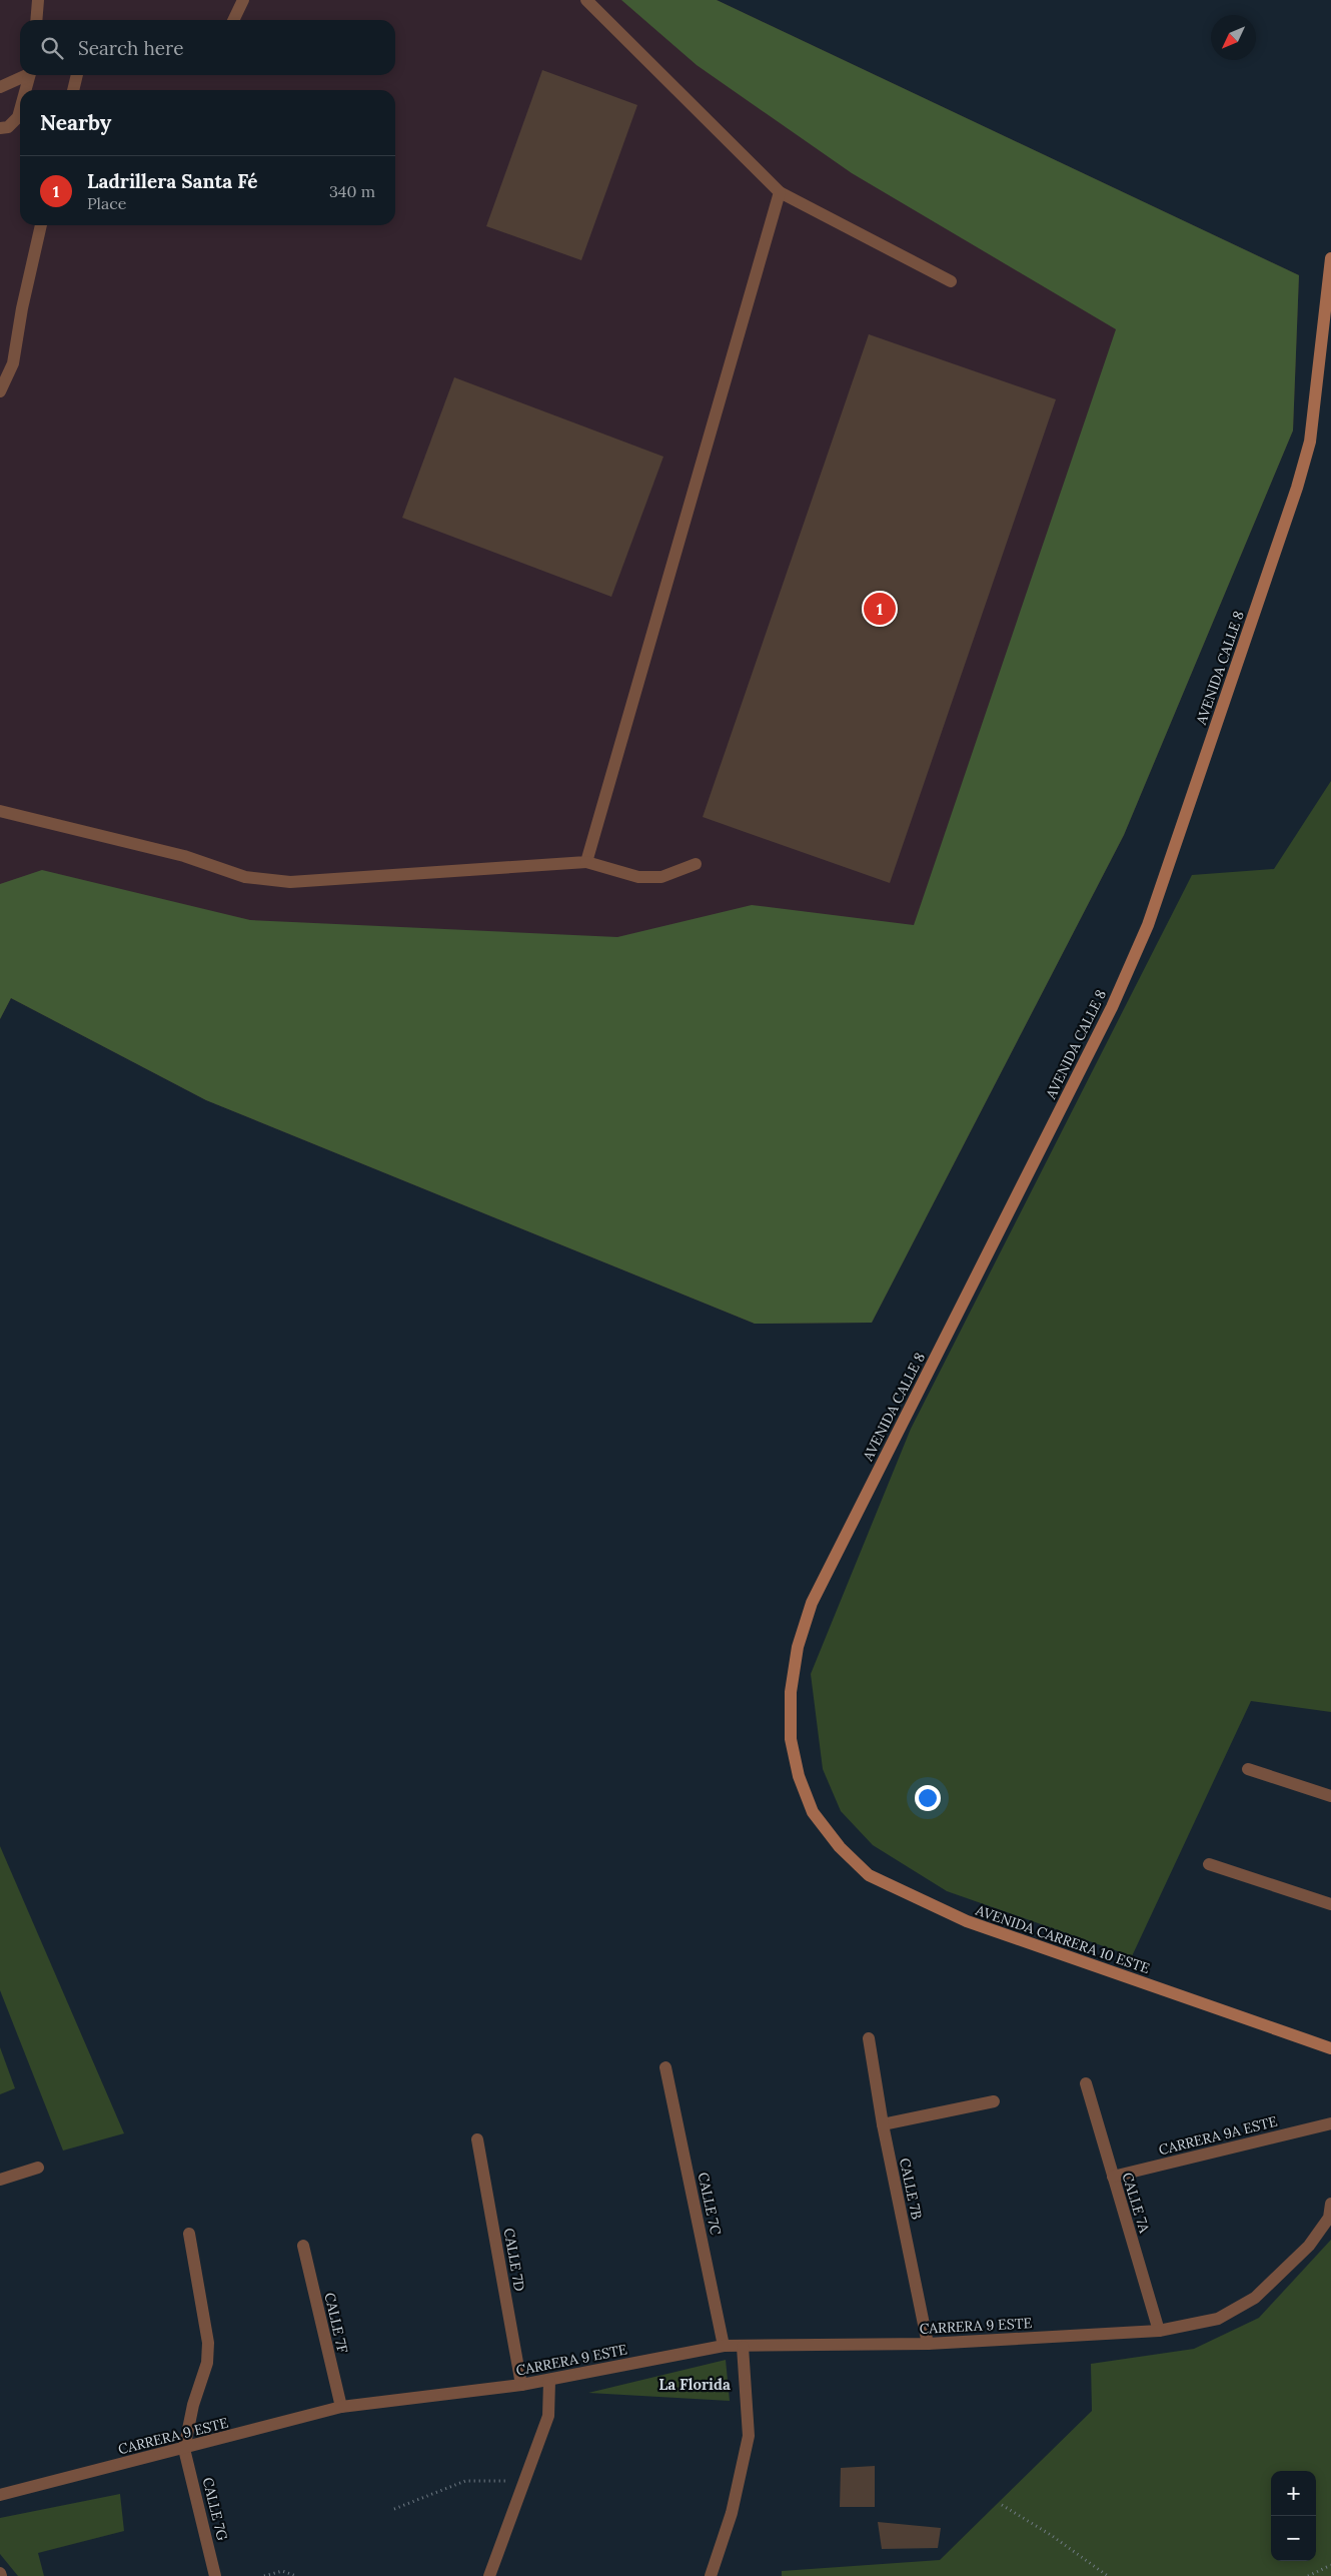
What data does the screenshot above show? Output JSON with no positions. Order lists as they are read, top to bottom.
{
  "streets": {
    "main road": ["AVENIDA CALLE 8", "AVENIDA CARRERA 10 ESTE"],
    "street": [
      "CARRERA 9A ESTE",
      "CALLE 7B",
      "CALLE 7A",
      "CALLE 7C",
      "CALLE 7D",
      "CALLE 7F",
      "CARRERA 9 ESTE",
      "CALLE 7G"
    ]
  },
  "crossings": [
    ["AVENIDA CALLE 8", "AVENIDA CARRERA 10 ESTE"],
    ["CARRERA 9A ESTE", "CALLE 7A"],
    ["CALLE 7B", "CARRERA 9 ESTE"],
    ["CALLE 7A", "CARRERA 9 ESTE"],
    ["CALLE 7C", "CARRERA 9 ESTE"],
    ["CALLE 7D", "CARRERA 9 ESTE"],
    ["CALLE 7F", "CARRERA 9 ESTE"],
    ["CARRERA 9 ESTE", "CALLE 7G"]
  ],
  "districts": ["La Florida"],
  "north": "bottom left",
  "page": {
    "search": "Search here",
    "heading": "Nearby",
    "list": [
      {
        "mark": "1",
        "name": "Ladrillera Santa Fé",
        "note": "Place",
        "value": "340 m"
      }
    ],
    "pins": "1",
    "map_buttons": ["+", "−"]
  }
}
